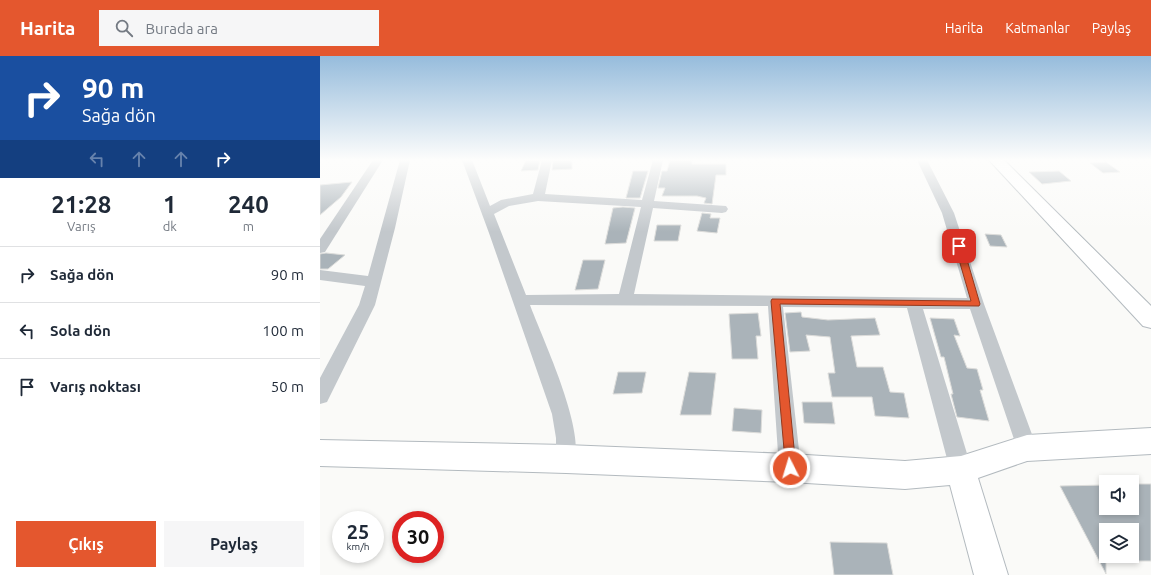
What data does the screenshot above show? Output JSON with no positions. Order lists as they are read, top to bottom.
{
  "page": {
    "header": "Harita",
    "search": "Burada ara",
    "nav": ["Harita", "Katmanlar", "Paylaş"],
    "turn": ["90 m", "Sağa dön"],
    "eta": [
      "21:28",
      "Varış",
      "1",
      "dk",
      "240",
      "m"
    ],
    "list": [
      {
        "name": "Sağa dön",
        "value": "90 m"
      },
      {
        "name": "Sola dön",
        "value": "100 m"
      },
      {
        "name": "Varış noktası",
        "value": "50 m"
      }
    ],
    "speed": "25 km/h",
    "limit": "30",
    "buttons": ["Çıkış", "Paylaş"]
  }
}
